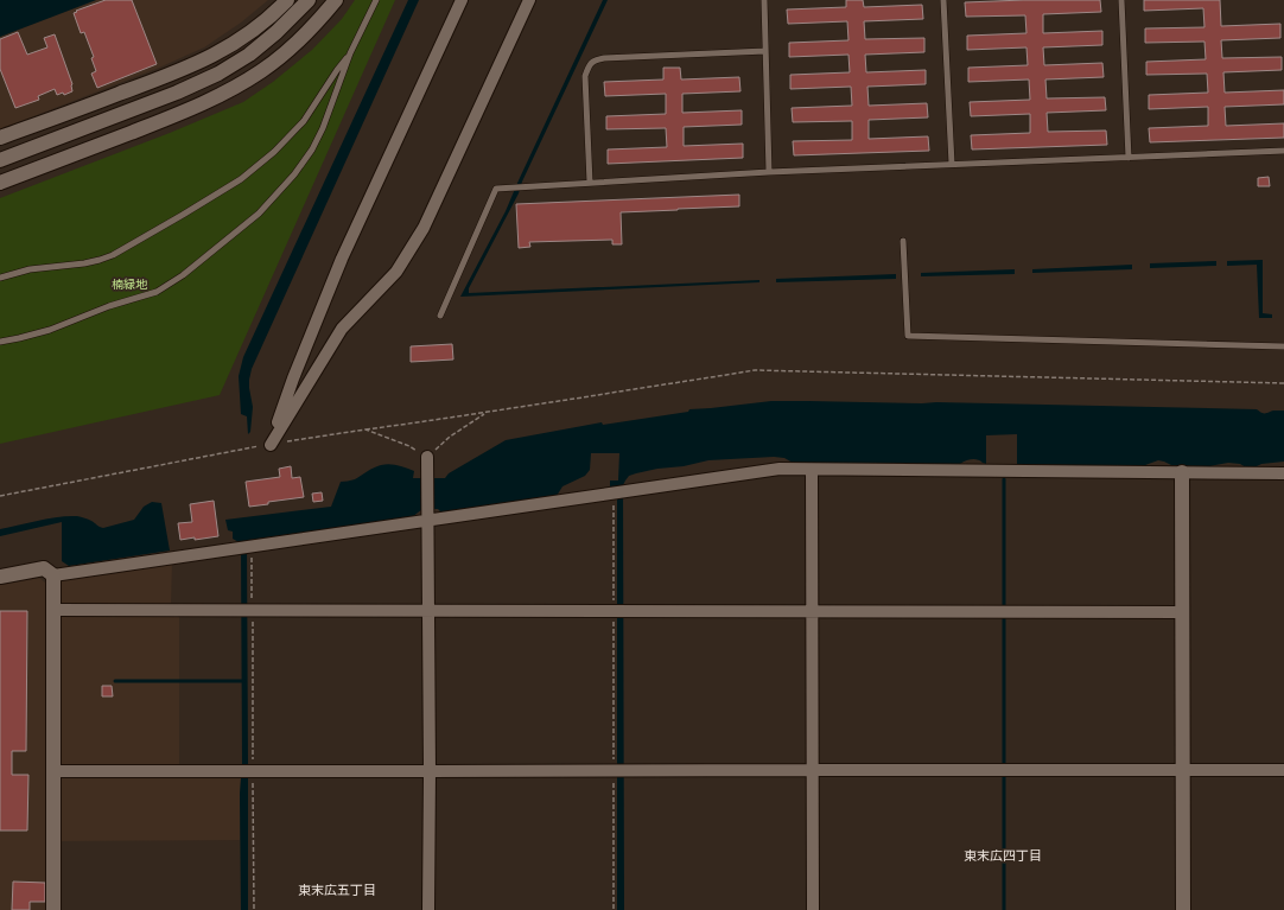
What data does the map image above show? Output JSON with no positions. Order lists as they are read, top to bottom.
{
  "districts": ["東末広四丁目", "東末広五丁目"],
  "parks": ["楠緑地"]
}
